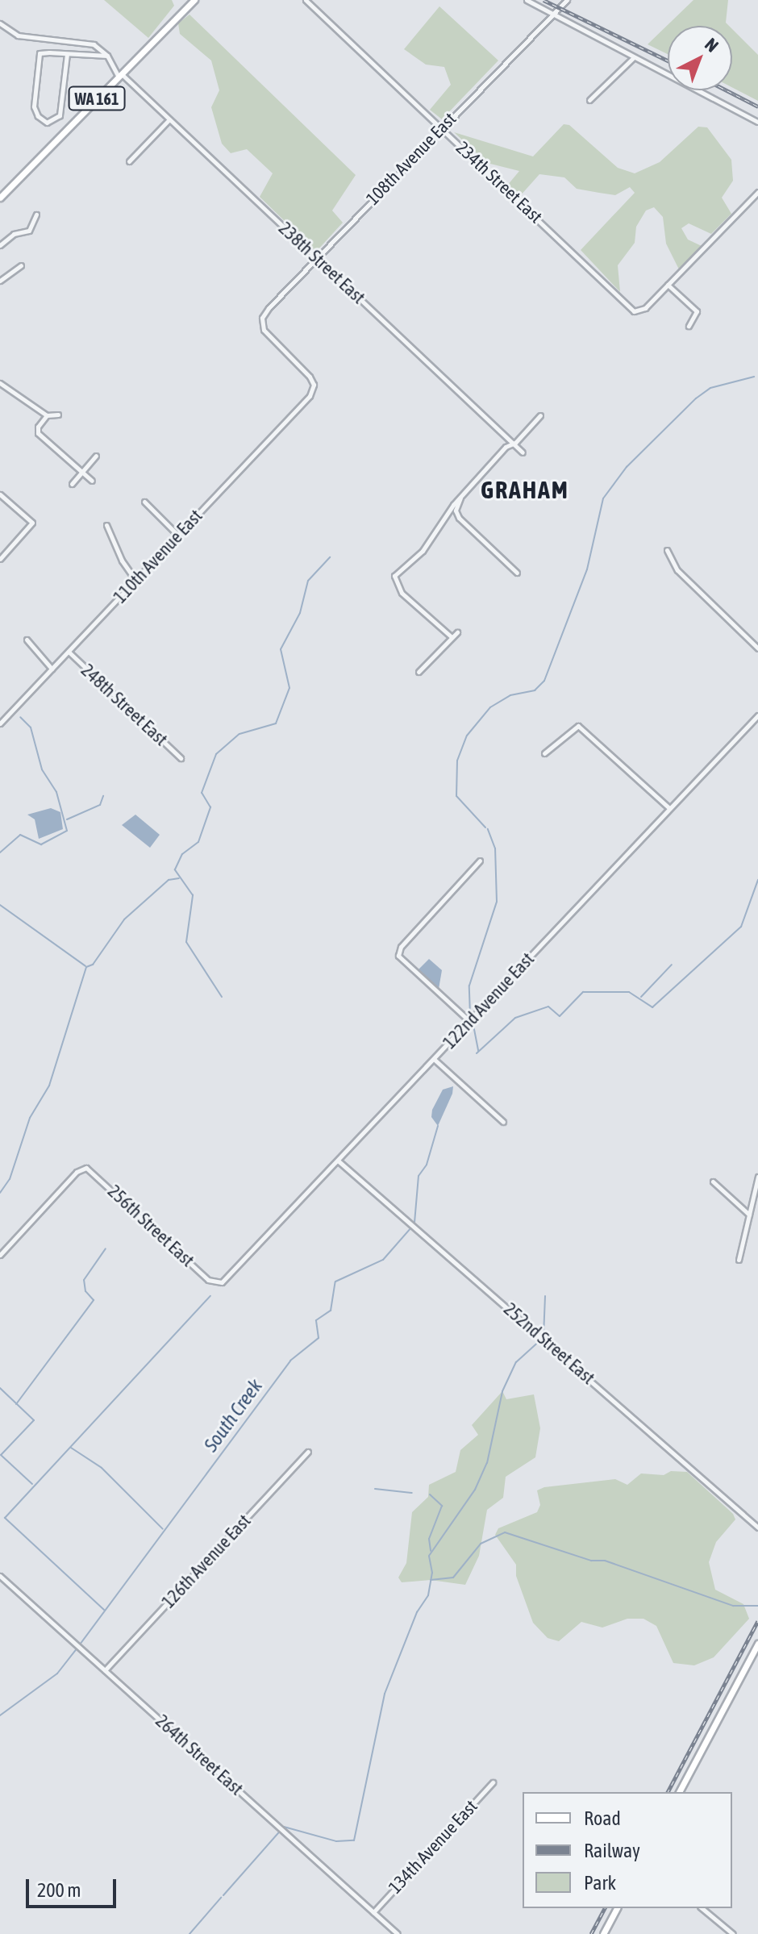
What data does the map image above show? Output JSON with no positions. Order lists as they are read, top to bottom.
{
  "streets": {
    "main road": ["WA 161"],
    "street": [
      "108th Avenue East",
      "234th Street East",
      "238th Street East",
      "110th Avenue East",
      "248th Street East",
      "122nd Avenue East",
      "256th Street East",
      "252nd Street East",
      "126th Avenue East",
      "264th Street East",
      "134th Avenue East"
    ]
  },
  "crossings": [
    ["WA 161", "238th Street East"],
    ["108th Avenue East", "234th Street East"],
    ["108th Avenue East", "238th Street East"],
    ["108th Avenue East", "110th Avenue East"],
    ["110th Avenue East", "248th Street East"],
    ["122nd Avenue East", "256th Street East"],
    ["122nd Avenue East", "252nd Street East"],
    ["126th Avenue East", "264th Street East"],
    ["264th Street East", "134th Avenue East"]
  ],
  "districts": ["GRAHAM"],
  "water": ["South Creek"],
  "legend": ["Road", "Railway", "Park"],
  "scale_bar": "200 m",
  "north": "top right"
}
